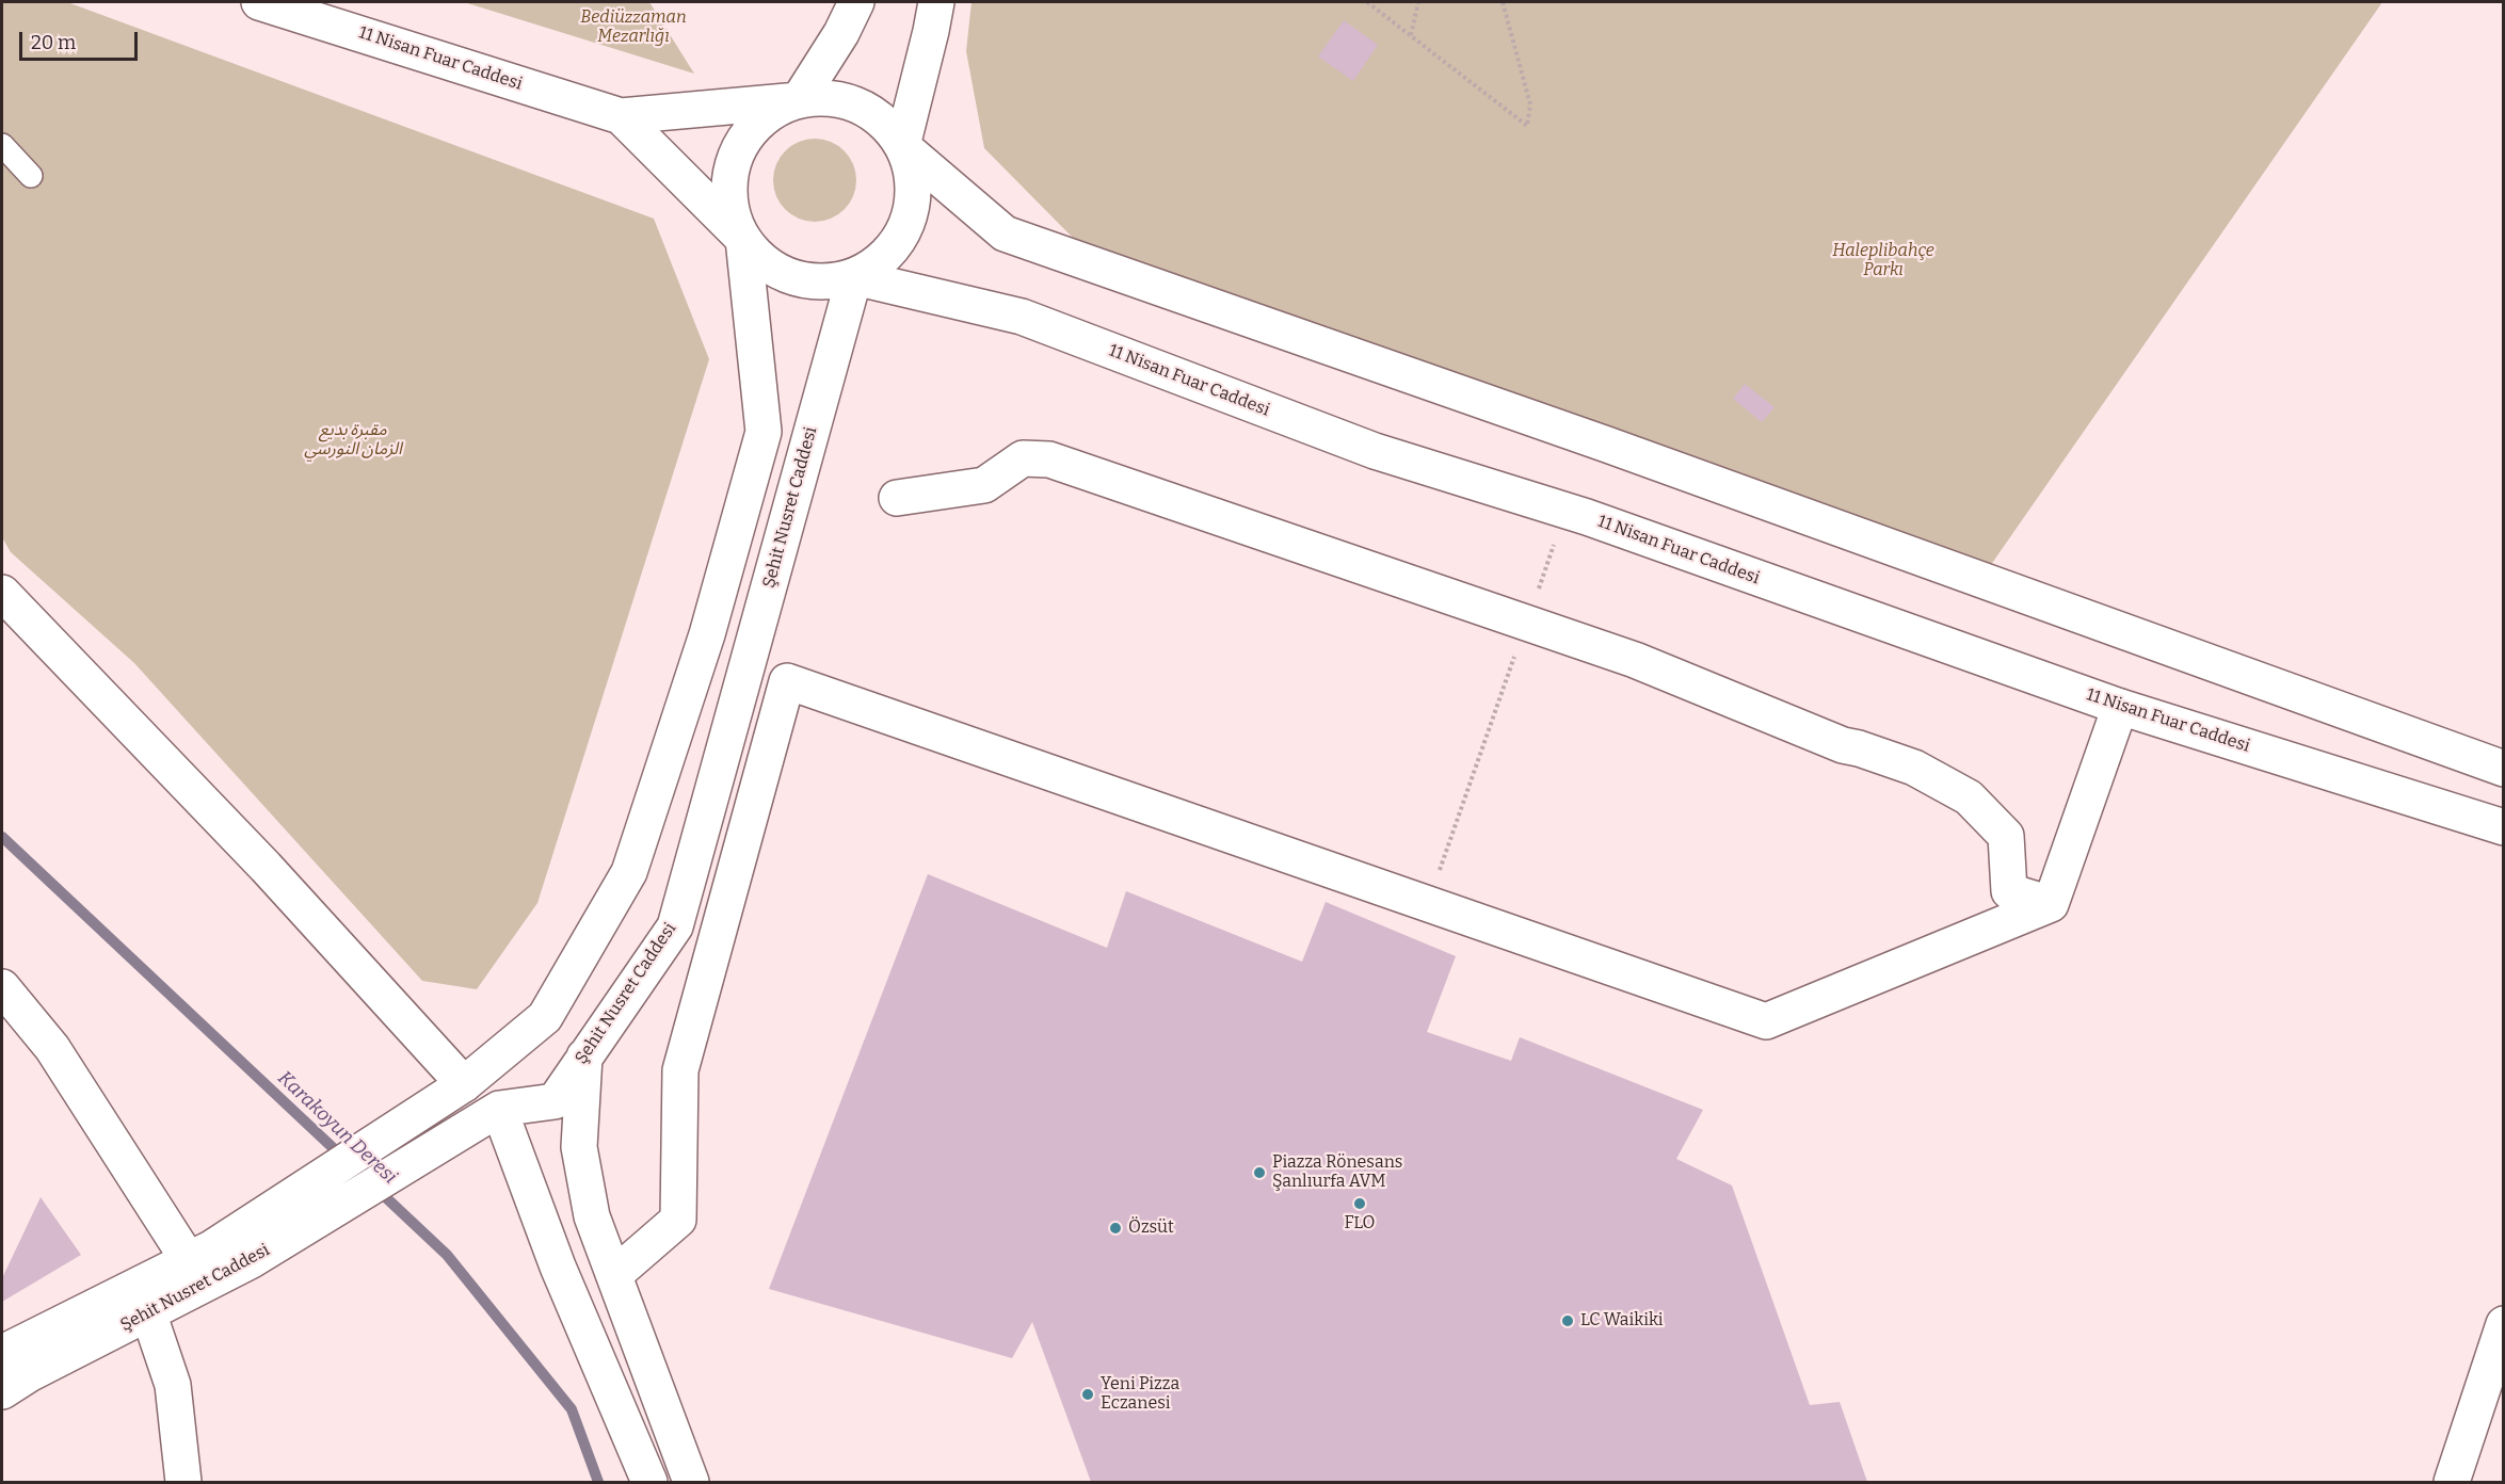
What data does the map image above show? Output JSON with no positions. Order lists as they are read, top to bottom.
{
  "streets": {
    "main road": ["11 Nisan Fuar Caddesi", "Şehit Nusret Caddesi"]
  },
  "crossings": [
    ["11 Nisan Fuar Caddesi", "Şehit Nusret Caddesi"]
  ],
  "water": ["Karakoyun Deresi"],
  "parks": ["Bediüzzaman Mezarlığı", "Haleplibahçe Parkı", "مقبرة بديع الزمان النورسي"],
  "places": [
    "Piazza Rönesans Şanlıurfa AVM",
    "FLO",
    "Özsüt",
    "LC Waikiki",
    "Yeni Pizza Eczanesi"
  ],
  "scale_bar": "20 m"
}
